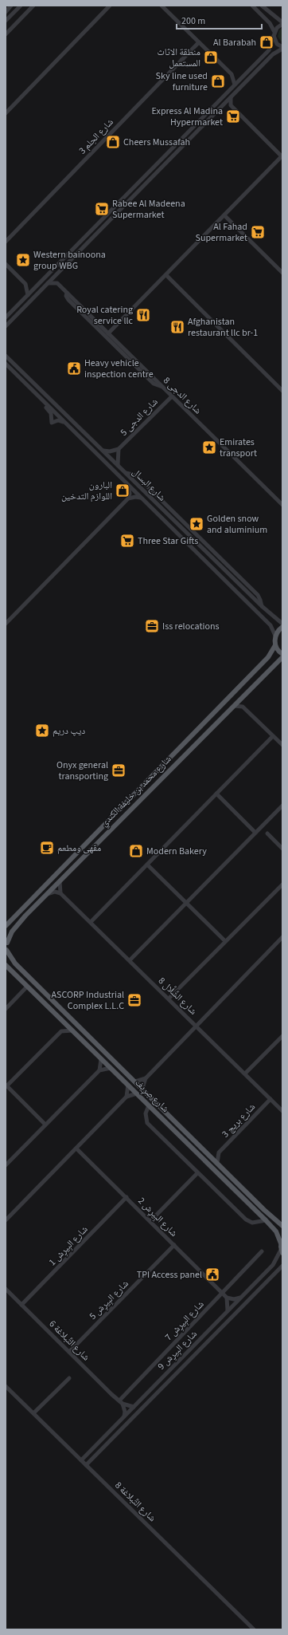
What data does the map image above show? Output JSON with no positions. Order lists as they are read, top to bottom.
{
  "streets": {
    "main road": ["شارع محمد بن خليفة الكندي", "شارع صِرِيف"],
    "street": [
      "شارع الحِلم 3",
      "شارع الدجى 8",
      "شارع الدجى 5",
      "شارع البسال",
      "شارع الشَّلَّال 8",
      "شارع بريج 3",
      "شارع البِيرِش 2",
      "شارع البِيرِش 1",
      "شارع البِيرِش 5",
      "شارع البِيرِش 7",
      "شارع التِّبلاغة 6",
      "شارع البِيرِش 9",
      "شارع التِّبلاغة 8"
    ]
  },
  "crossings": [
    ["شارع الدجى 8", "شارع الدجى 5"],
    ["شارع الدجى 5", "شارع البسال"],
    ["شارع الشَّلَّال 8", "شارع بريج 3"],
    ["شارع البِيرِش 2", "شارع البِيرِش 1"],
    ["شارع البِيرِش 2", "شارع البِيرِش 5"],
    ["شارع البِيرِش 2", "شارع البِيرِش 7"],
    ["شارع البِيرِش 1", "شارع التِّبلاغة 6"],
    ["شارع البِيرِش 5", "شارع التِّبلاغة 6"],
    ["شارع البِيرِش 7", "شارع التِّبلاغة 6"],
    ["شارع التِّبلاغة 6", "شارع البِيرِش 9"],
    ["شارع البِيرِش 9", "شارع التِّبلاغة 8"]
  ],
  "places": {
    "shop": [
      "Al Barabah",
      "منطقة الاثاث المستعمل",
      "Sky line used furniture",
      "Cheers Mussafah",
      "البارون اللوازم التدخين",
      "Modern Bakery"
    ],
    "supermarket": [
      "Express Al Madina Hypermarket",
      "Rabee Al Madeena Supermarket",
      "Al Fahad Supermarket",
      "Three Star Gifts"
    ],
    "place": [
      "Western bainoona group WBG",
      "Emirates transport",
      "Golden snow and aluminium",
      "دیپ دریم"
    ],
    "restaurant": ["Royal catering service llc", "Afghanistan restaurant llc br-1"],
    "public building": ["Heavy vehicle inspection centre", "TPI Access panel"],
    "office": ["Iss relocations", "Onyx general transporting", "ASCORP Industrial Complex L.L.C"],
    "cafe": ["مقهى ومطعم"]
  },
  "scale_bar": "200 m"
}
